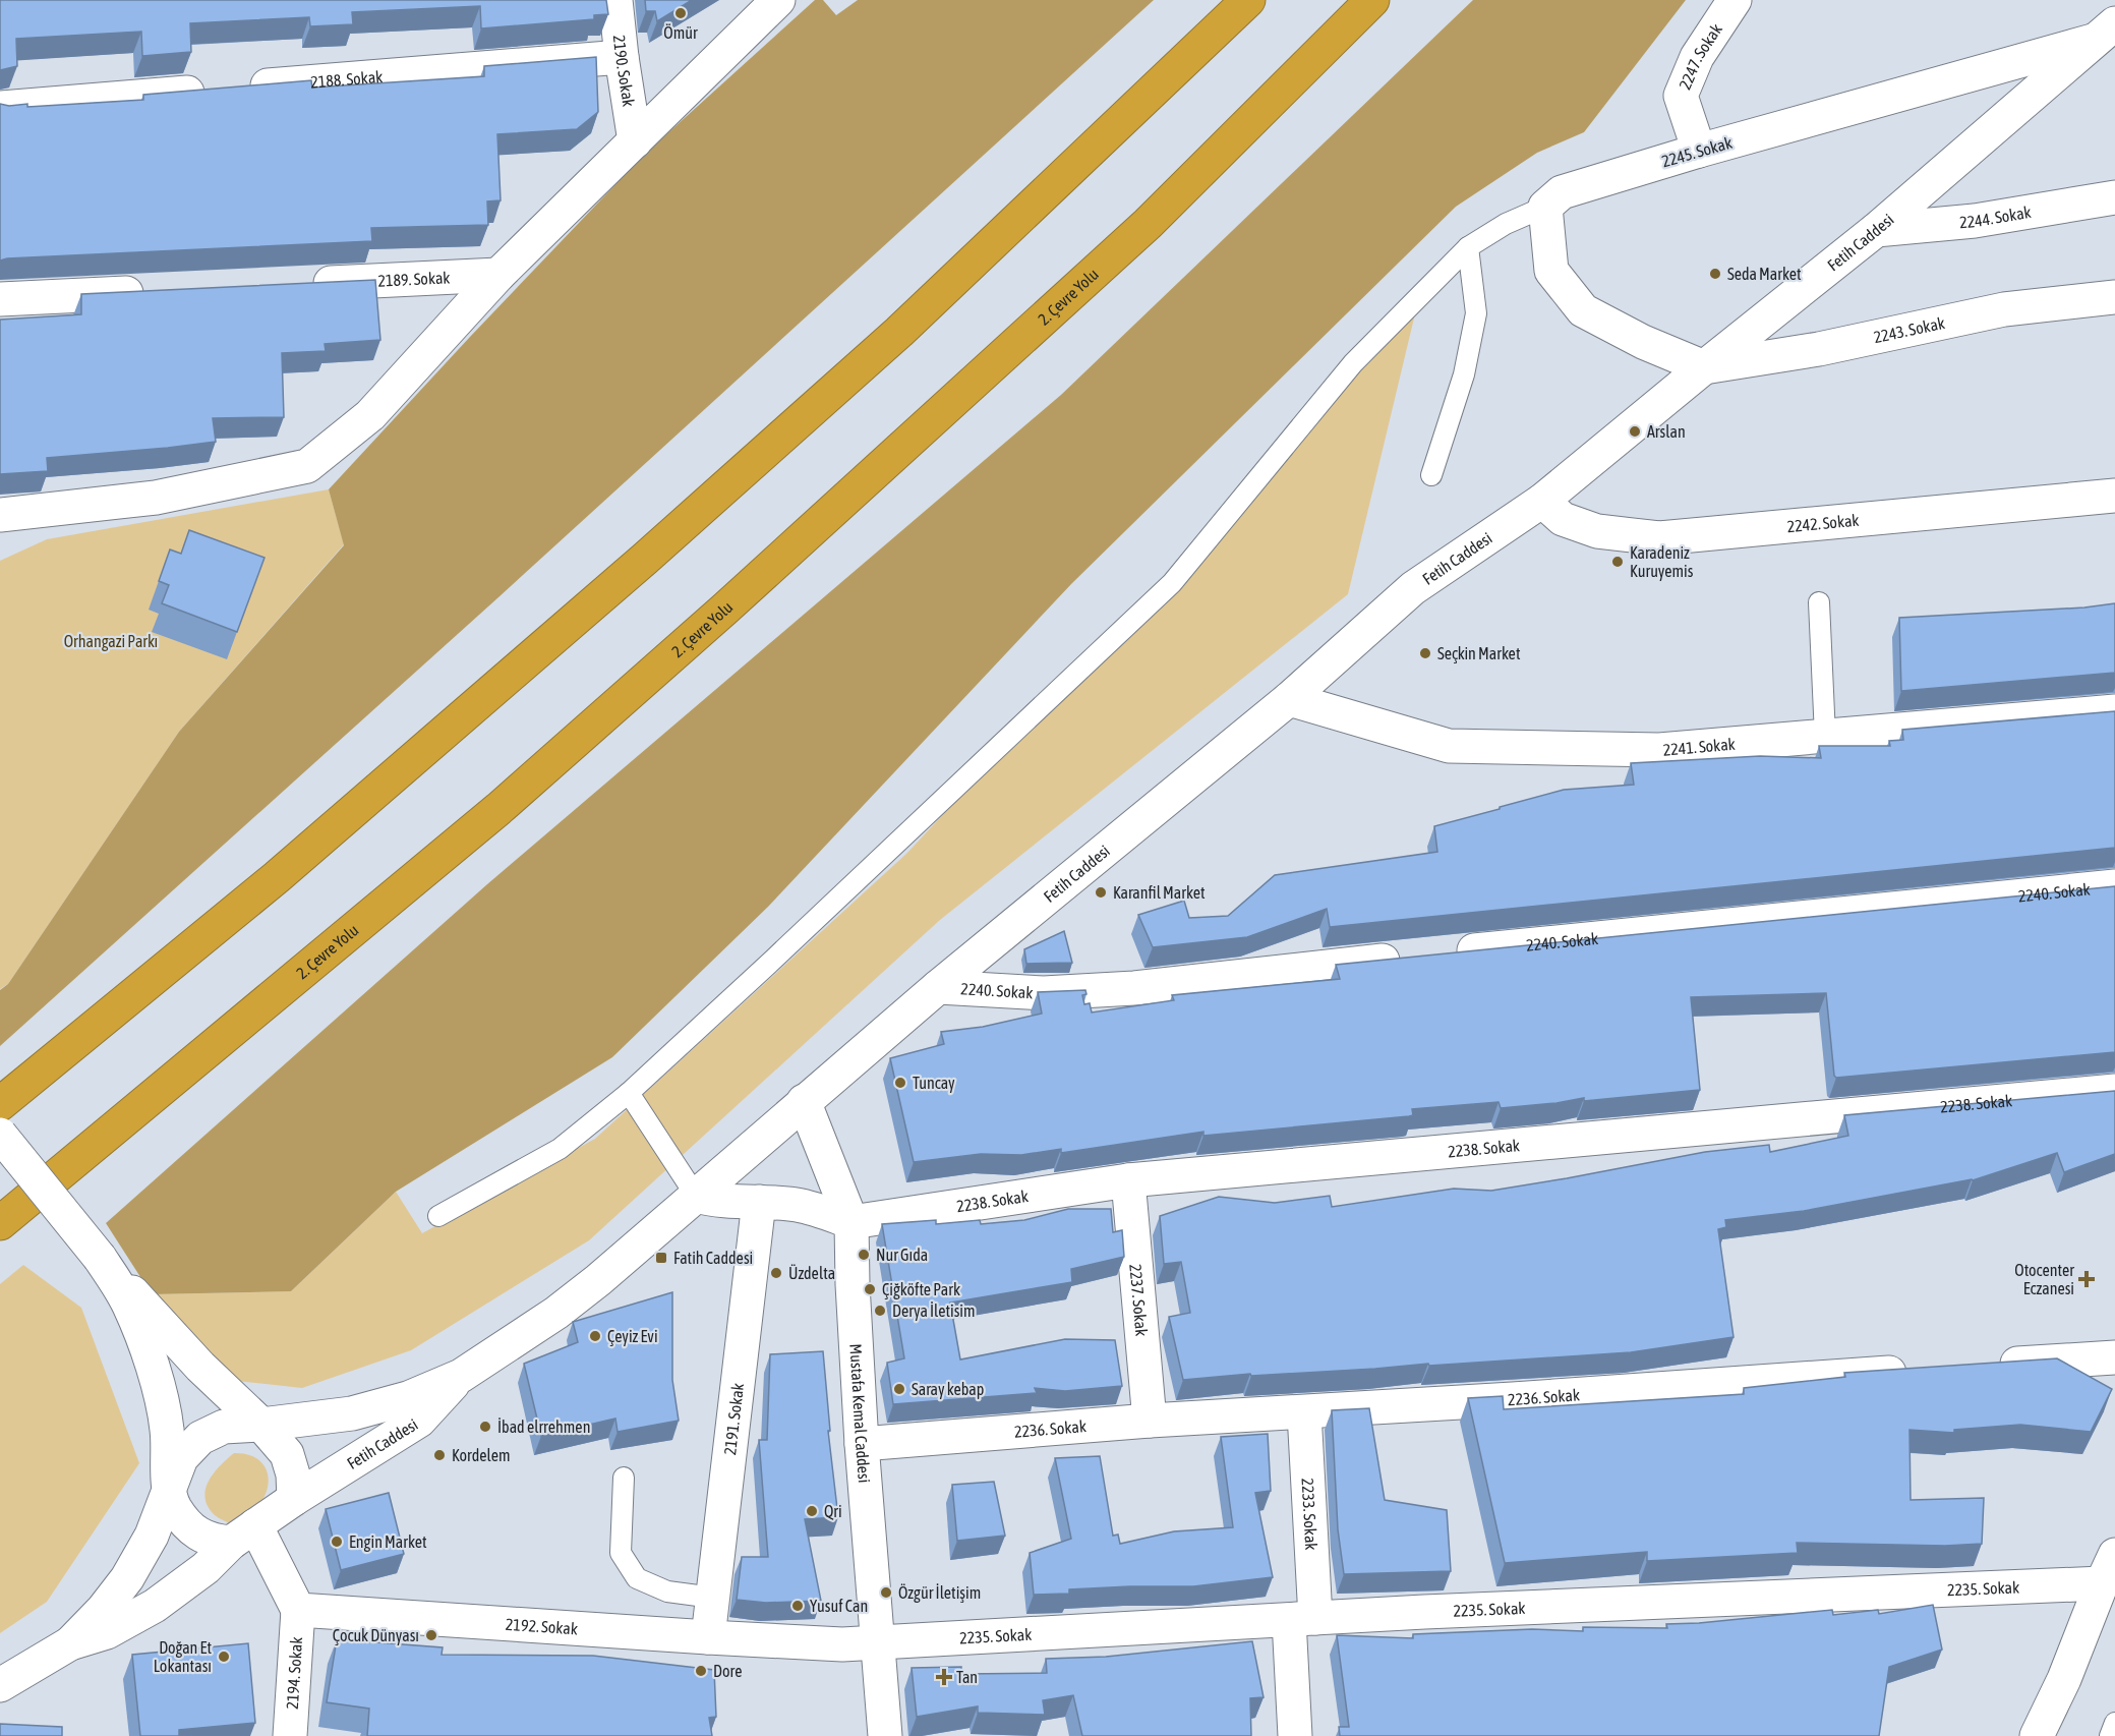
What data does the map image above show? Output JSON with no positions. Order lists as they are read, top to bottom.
{
  "streets": {
    "highway": ["2. Çevre Yolu"],
    "street": [
      "2247. Sokak",
      "2190. Sokak",
      "2188. Sokak",
      "2245. Sokak",
      "2244. Sokak",
      "Fetih Caddesi",
      "2189. Sokak",
      "2243. Sokak",
      "2242. Sokak",
      "2241. Sokak",
      "2240. Sokak",
      "2238. Sokak",
      "2237. Sokak",
      "2236. Sokak",
      "Mustafa Kemal Caddesi",
      "2191. Sokak",
      "2233. Sokak",
      "2235. Sokak",
      "2192. Sokak",
      "2194. Sokak"
    ]
  },
  "crossings": [
    ["2247. Sokak", "2245. Sokak"],
    ["2190. Sokak", "2188. Sokak"],
    ["2245. Sokak", "Fetih Caddesi"],
    ["2244. Sokak", "Fetih Caddesi"],
    ["Fetih Caddesi", "2243. Sokak"],
    ["Fetih Caddesi", "2242. Sokak"],
    ["Fetih Caddesi", "2241. Sokak"],
    ["Fetih Caddesi", "2240. Sokak"],
    ["Fetih Caddesi", "Mustafa Kemal Caddesi"],
    ["2238. Sokak", "2237. Sokak"],
    ["2238. Sokak", "Mustafa Kemal Caddesi"],
    ["2237. Sokak", "2236. Sokak"],
    ["2236. Sokak", "Mustafa Kemal Caddesi"],
    ["2236. Sokak", "2233. Sokak"],
    ["Mustafa Kemal Caddesi", "2235. Sokak"],
    ["Mustafa Kemal Caddesi", "2192. Sokak"],
    ["2191. Sokak", "2192. Sokak"],
    ["2233. Sokak", "2235. Sokak"],
    ["2235. Sokak", "2192. Sokak"],
    ["2192. Sokak", "2194. Sokak"]
  ],
  "parks": ["Orhangazi Parkı"],
  "places": {
    "other": [
      "Ömür",
      "Seda Market",
      "Arslan",
      "Karadeniz Kuruyemis",
      "Seçkin Market",
      "Karanfil Market",
      "Tuncay",
      "Nur Gıda",
      "Üzdelta",
      "Çiğköfte Park",
      "Derya İletisim",
      "Çeyiz Evi",
      "Saray kebap",
      "İbad elrrehmen",
      "Kordelem",
      "Qri",
      "Engin Market",
      "Özgür İletişim",
      "Yusuf Can",
      "Çocuk Dünyası",
      "Doğan Et Lokantası",
      "Dore"
    ],
    "transit": ["Fatih Caddesi"],
    "health": ["Otocenter Eczanesi", "Tan"]
  }
}
